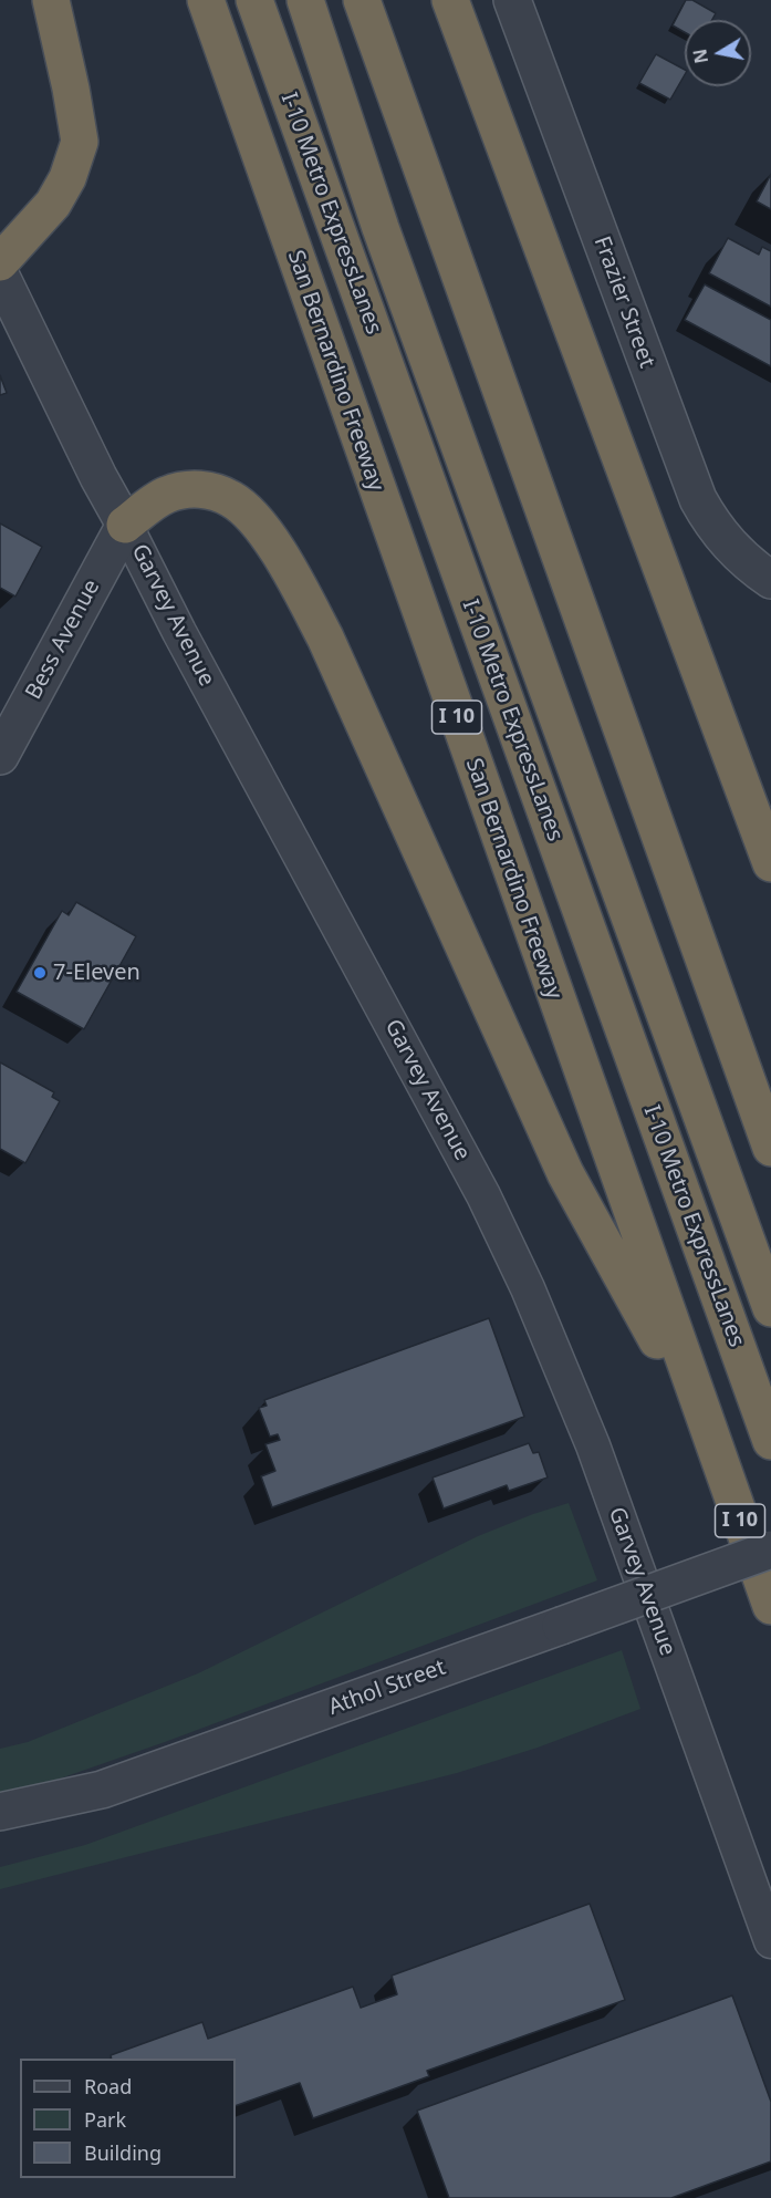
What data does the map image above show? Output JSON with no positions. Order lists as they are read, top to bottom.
{
  "streets": {
    "highway": ["I-10 Metro ExpressLanes", "San Bernardino Freeway", "I 10"],
    "street": [
      "Frazier Street",
      "Garvey Avenue",
      "Bess Avenue",
      "Athol Street"
    ]
  },
  "crossings": [
    ["Garvey Avenue", "Bess Avenue"]
  ],
  "places": ["7-Eleven"],
  "legend": ["Road", "Park", "Building"],
  "north": "left"
}
